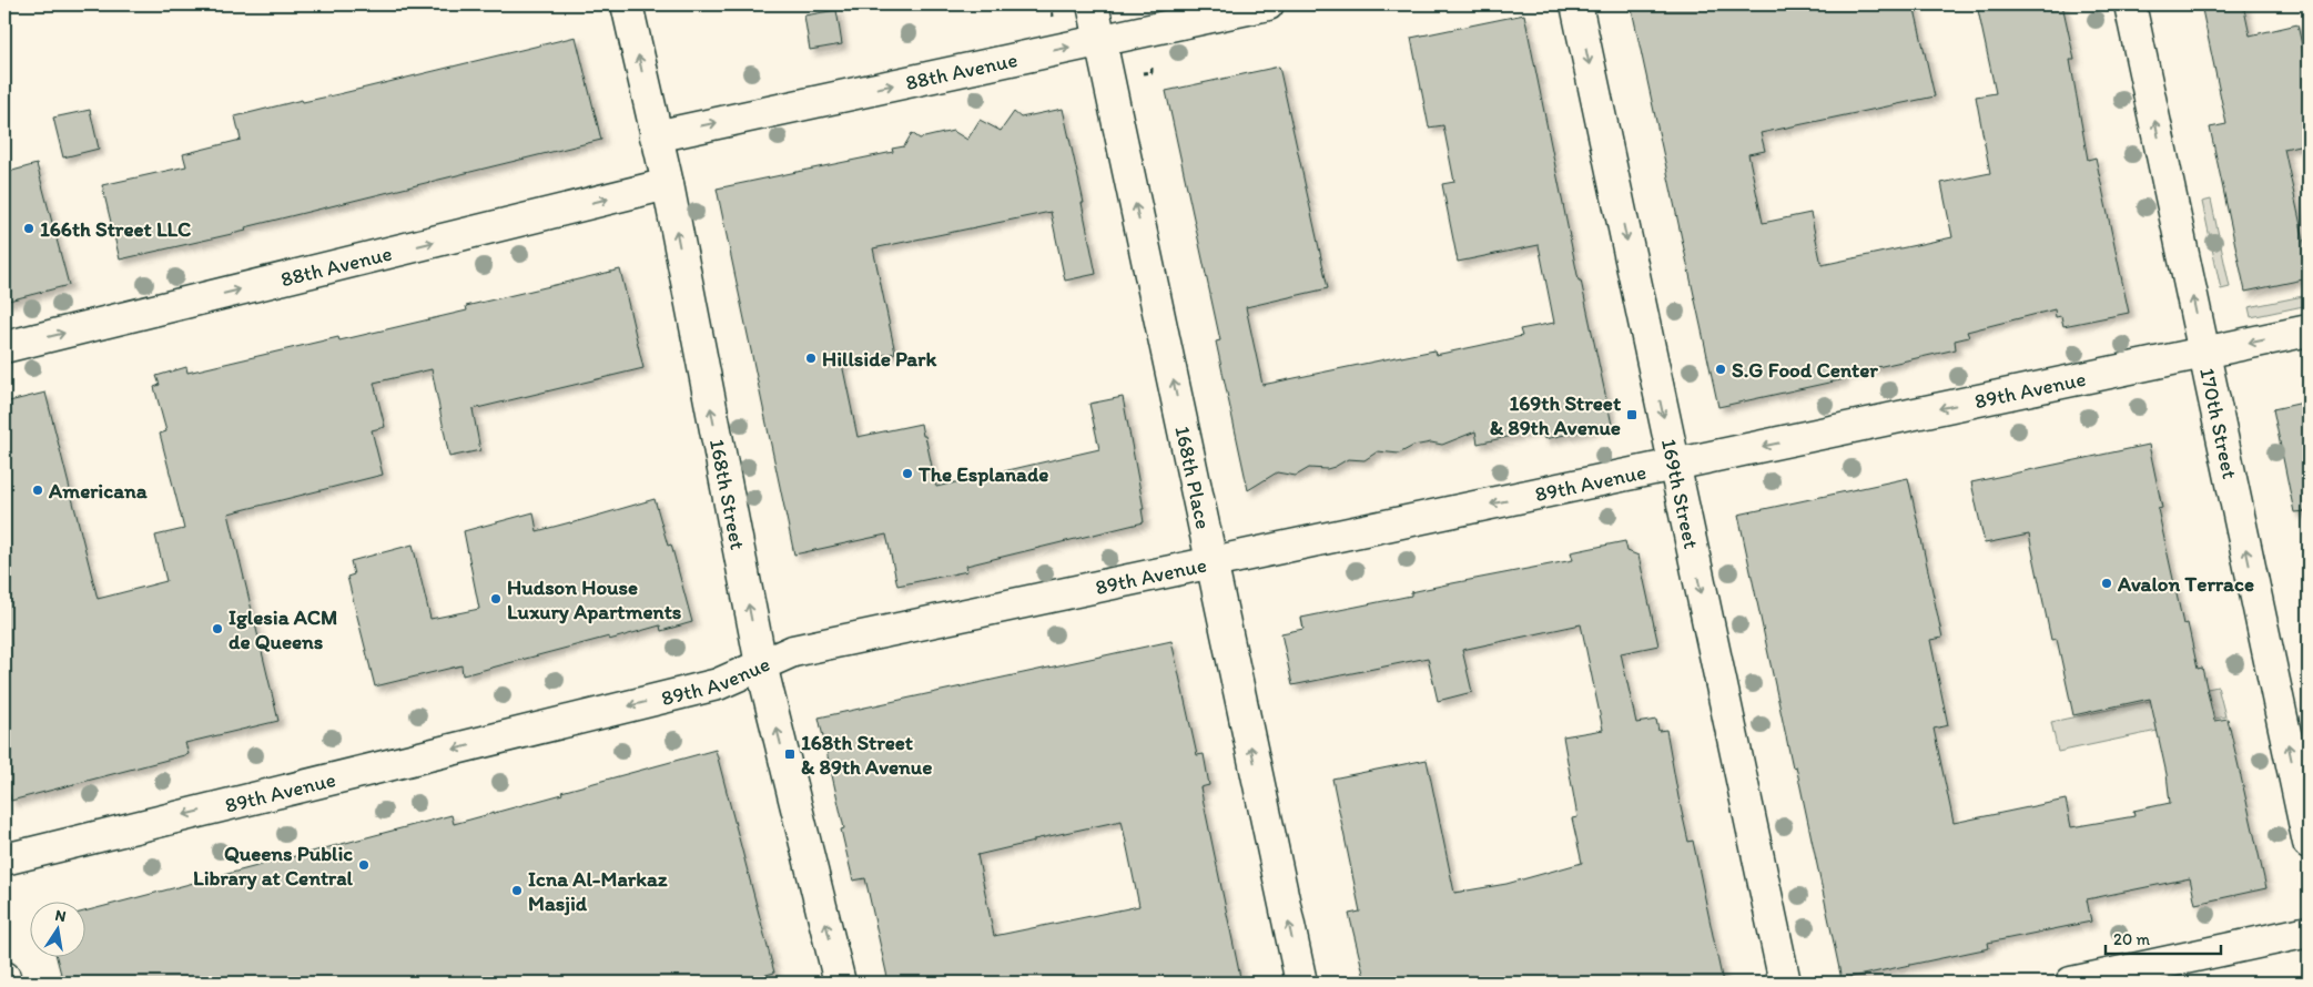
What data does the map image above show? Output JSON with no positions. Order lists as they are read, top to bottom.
{
  "streets": {
    "street": [
      "88th Avenue",
      "89th Avenue",
      "170th Street",
      "168th Place",
      "169th Street",
      "168th Street"
    ]
  },
  "crossings": [
    ["88th Avenue", "168th Place"],
    ["88th Avenue", "168th Street"],
    ["89th Avenue", "170th Street"],
    ["89th Avenue", "168th Place"],
    ["89th Avenue", "169th Street"],
    ["89th Avenue", "168th Street"]
  ],
  "one_way": [
    "88th Avenue",
    "89th Avenue",
    "170th Street",
    "168th Place",
    "169th Street",
    "168th Street"
  ],
  "places": {
    "other": [
      "166th Street LLC",
      "Hillside Park",
      "S.G Food Center",
      "The Esplanade",
      "Americana",
      "Avalon Terrace",
      "Hudson House Luxury Apartments",
      "Iglesia ACM de Queens",
      "Queens Public Library at Central",
      "Icna Al-Markaz Masjid"
    ],
    "transit": ["169th Street & 89th Avenue", "168th Street & 89th Avenue"]
  },
  "scale_bar": "20 m",
  "north": "top"
}
